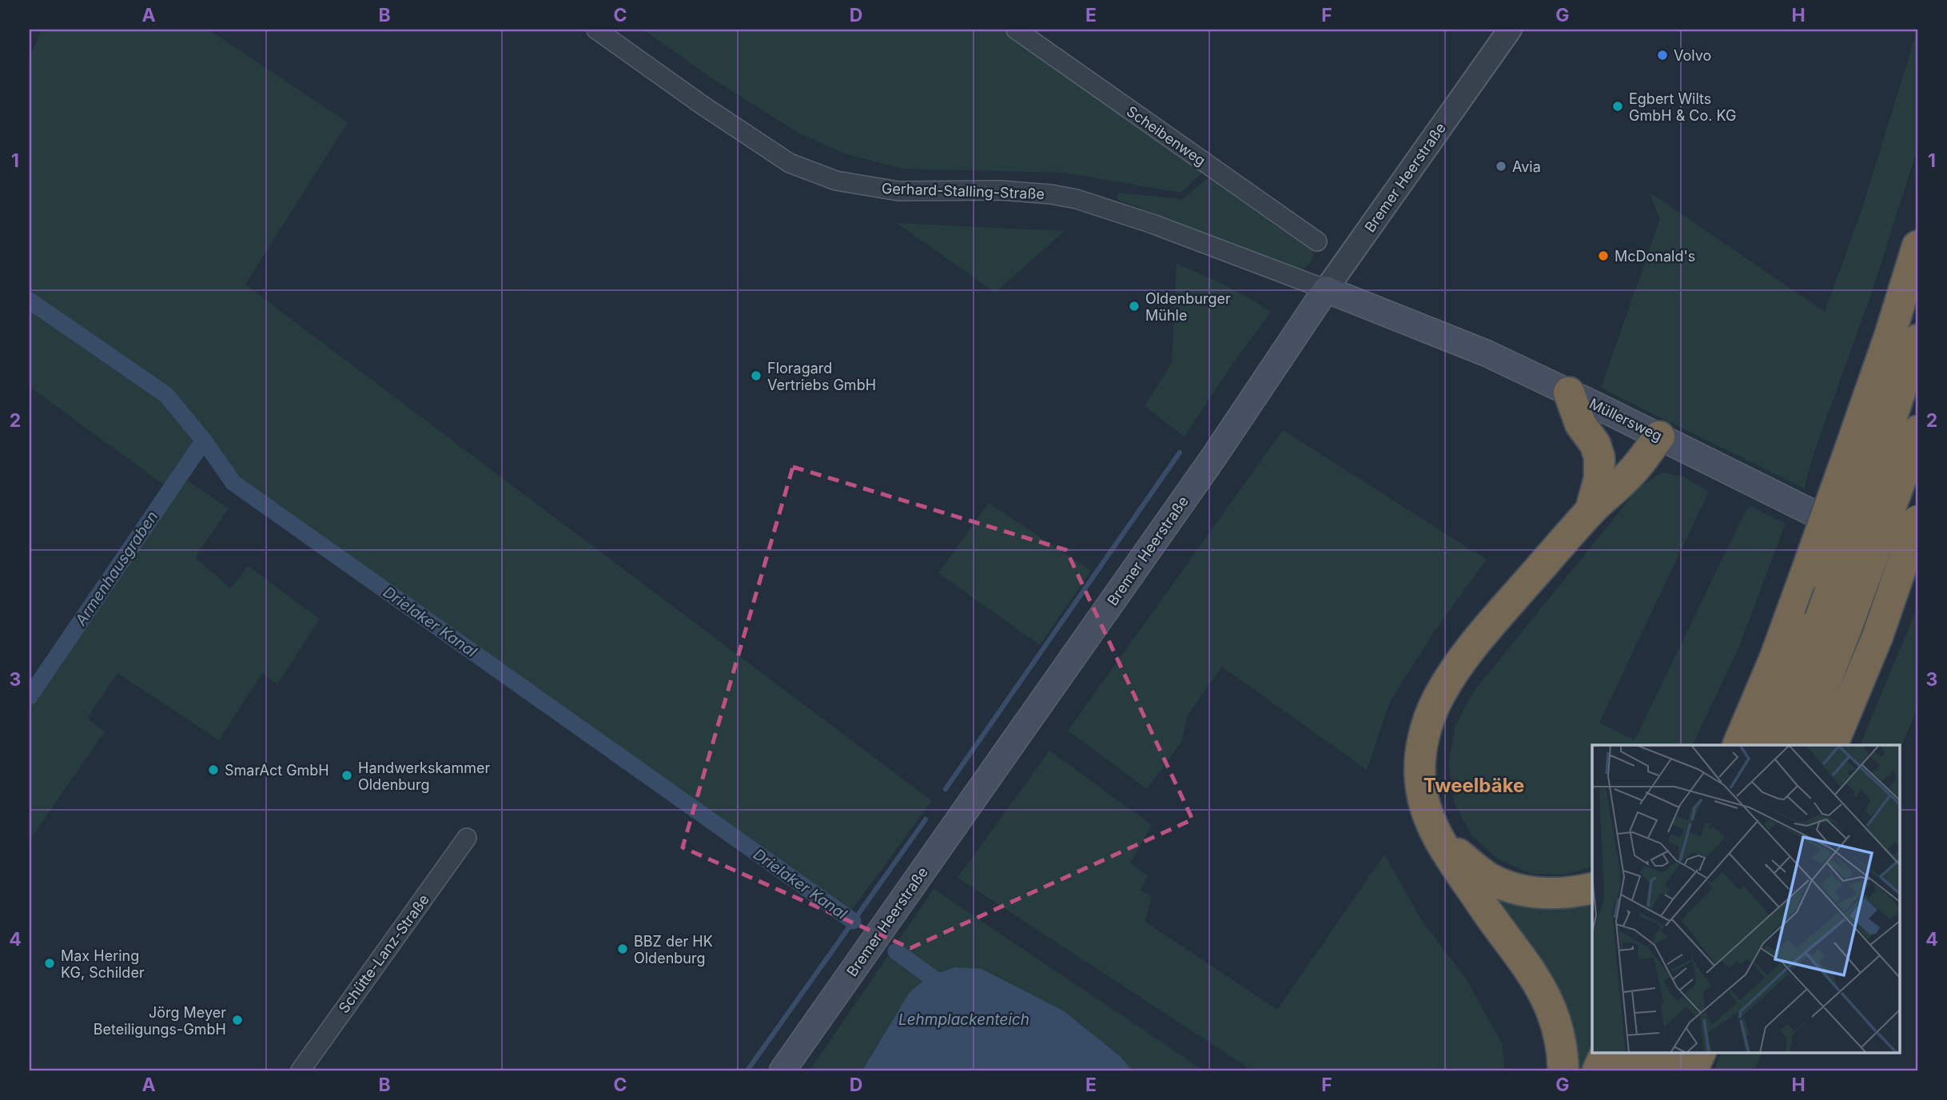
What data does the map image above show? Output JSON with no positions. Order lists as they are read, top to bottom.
{
  "streets": {
    "main road": ["Bremer Heerstraße", "Müllersweg"],
    "street": ["Scheibenweg", "Gerhard-Stalling-Straße", "Schütte-Lanz-Straße"]
  },
  "crossings": [
    ["Bremer Heerstraße", "Gerhard-Stalling-Straße"],
    ["Bremer Heerstraße", "Müllersweg"],
    ["Gerhard-Stalling-Straße", "Müllersweg"]
  ],
  "districts": ["Tweelbäke"],
  "water": ["Armenhausgraben", "Drielaker Kanal", "Lehmplackenteich"],
  "places": [
    "Volvo",
    "Egbert Wilts GmbH & Co. KG",
    "Avia",
    "McDonald's",
    "Oldenburger Mühle",
    "Floragard Vertriebs GmbH",
    "SmarAct GmbH",
    "Handwerkskammer Oldenburg",
    "BBZ der HK Oldenburg",
    "Max Hering KG, Schilder",
    "Jörg Meyer Beteiligungs-GmbH"
  ],
  "grid": {
    "columns": [
      "A",
      "B",
      "C",
      "D",
      "E",
      "F",
      "G",
      "H"
    ],
    "rows": [
      "1",
      "2",
      "3",
      "4"
    ]
  }
}
